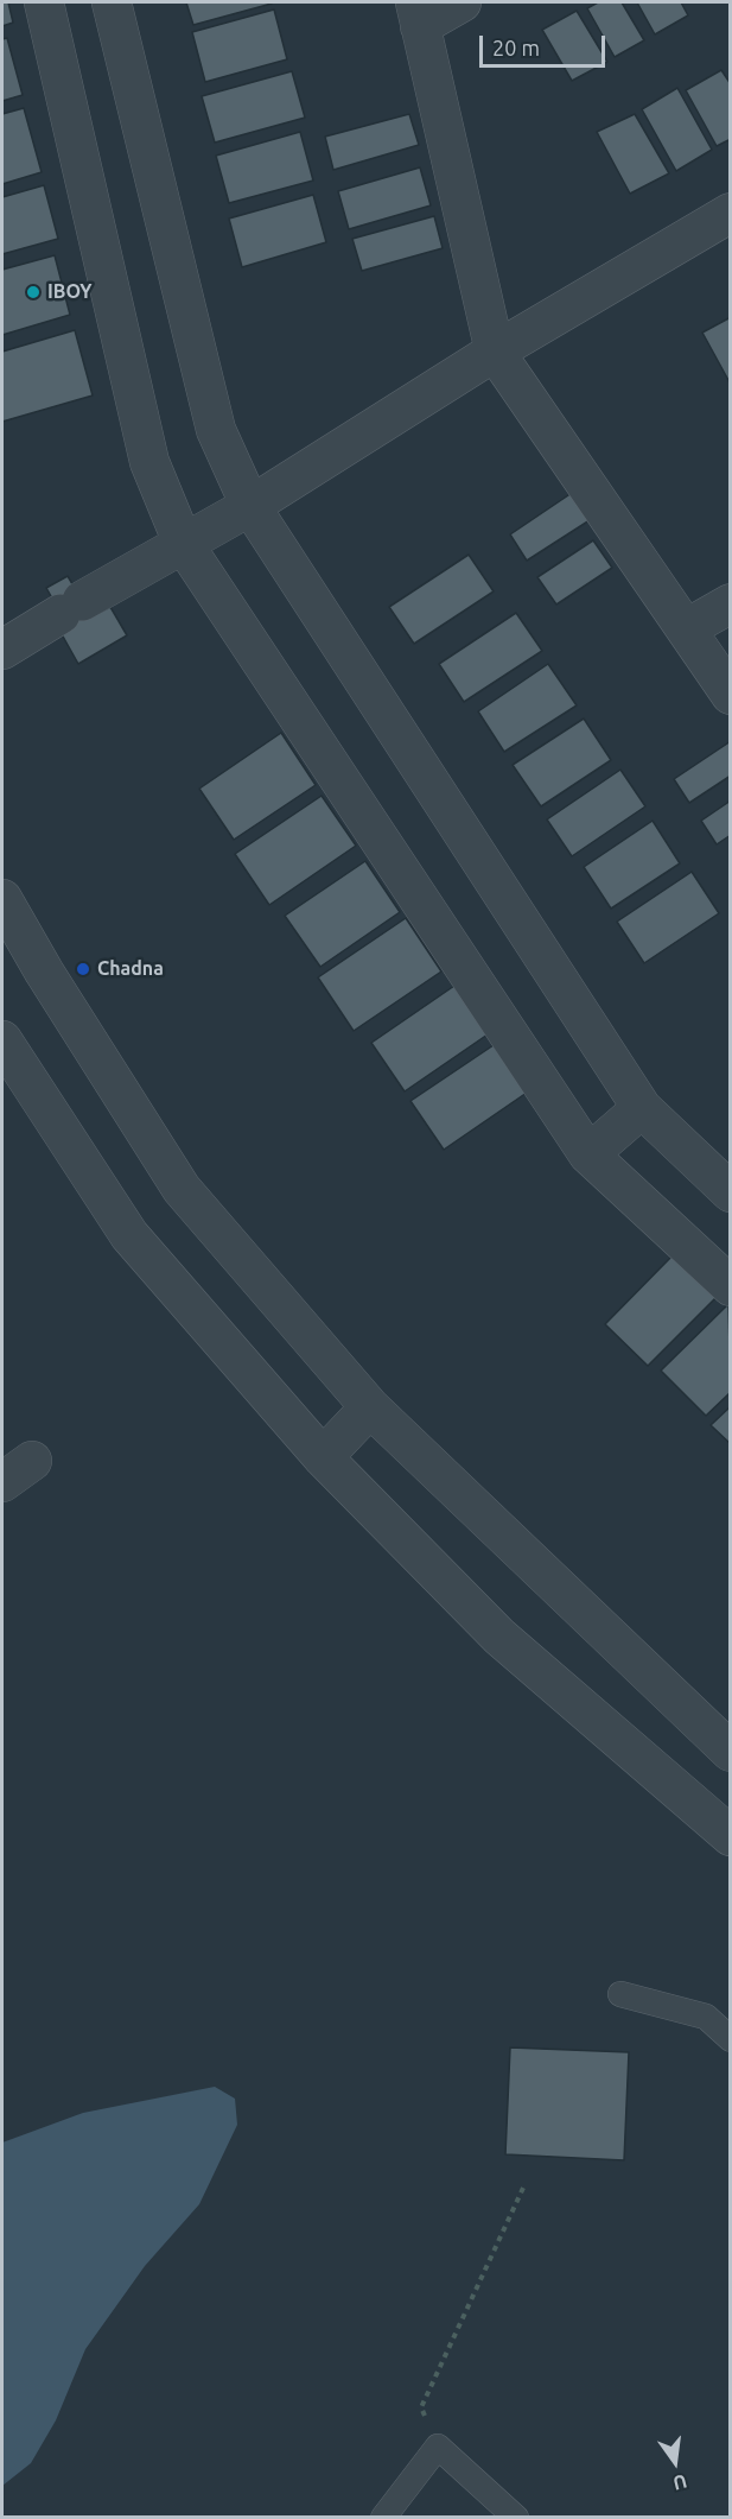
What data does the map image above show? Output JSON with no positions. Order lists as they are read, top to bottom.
{
  "places": ["IBOY", "Chadna"],
  "scale_bar": "20 m",
  "north": "bottom"
}
